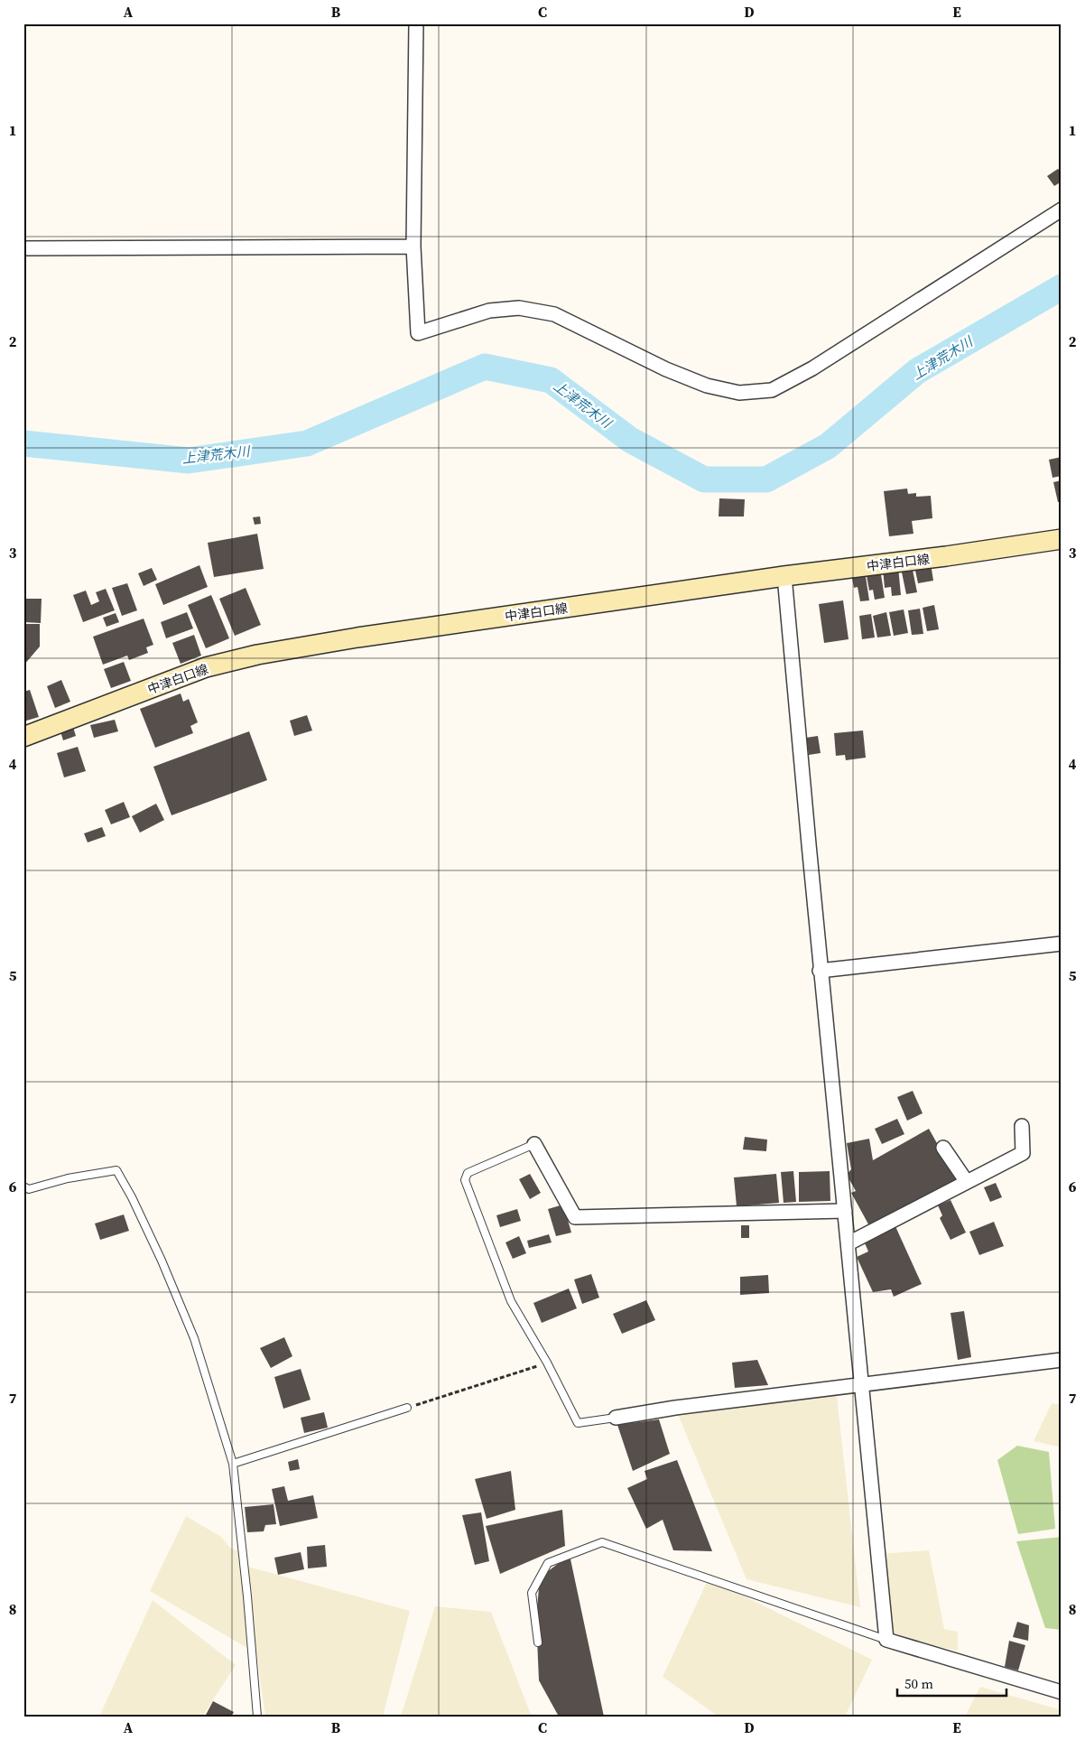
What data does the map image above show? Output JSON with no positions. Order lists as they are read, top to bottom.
{
  "streets": {
    "main road": ["中津白口線"]
  },
  "water": ["上津荒木川"],
  "scale_bar": "50 m",
  "grid": {
    "columns": [
      "A",
      "B",
      "C",
      "D",
      "E"
    ],
    "rows": [
      "1",
      "2",
      "3",
      "4",
      "5",
      "6",
      "7",
      "8"
    ]
  }
}
